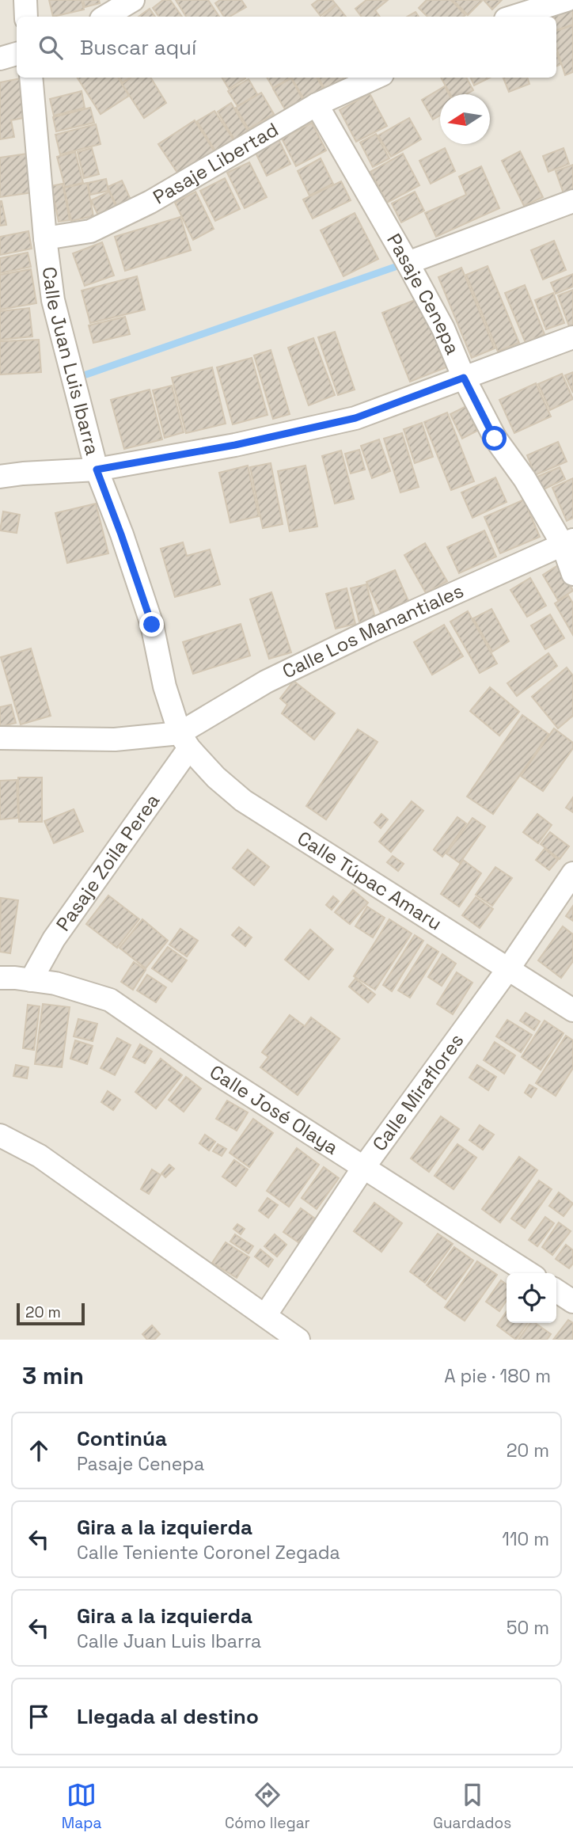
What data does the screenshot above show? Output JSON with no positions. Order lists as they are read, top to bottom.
{
  "streets": {
    "street": [
      "Pasaje Libertad",
      "Pasaje Cenepa",
      "Calle Juan Luis Ibarra",
      "Calle Los Manantiales",
      "Pasaje Zoila Perea",
      "Calle Túpac Amaru",
      "Calle Miraflores",
      "Calle José Olaya"
    ]
  },
  "crossings": [
    ["Pasaje Libertad", "Pasaje Cenepa"],
    ["Pasaje Libertad", "Calle Juan Luis Ibarra"],
    ["Pasaje Cenepa", "Calle Los Manantiales"],
    ["Calle Juan Luis Ibarra", "Calle Los Manantiales"],
    ["Calle Juan Luis Ibarra", "Pasaje Zoila Perea"],
    ["Calle Juan Luis Ibarra", "Calle Túpac Amaru"],
    ["Calle Los Manantiales", "Pasaje Zoila Perea"],
    ["Calle Los Manantiales", "Calle Túpac Amaru"],
    ["Pasaje Zoila Perea", "Calle Túpac Amaru"],
    ["Pasaje Zoila Perea", "Calle José Olaya"],
    ["Calle Túpac Amaru", "Calle Miraflores"],
    ["Calle Miraflores", "Calle José Olaya"]
  ],
  "scale_bar": "20 m",
  "north": "left",
  "page": {
    "search": "Buscar aquí",
    "scale": "20 m",
    "heading": ["3 min", "A pie · 180 m"],
    "list": [
      ["Continúa", "Pasaje Cenepa", "20 m"],
      ["Gira a la izquierda", "Calle Teniente Coronel Zegada", "110 m"],
      ["Gira a la izquierda", "Calle Juan Luis Ibarra", "50 m"],
      "Llegada al destino"
    ],
    "nav": ["Mapa", "Cómo llegar", "Guardados"]
  }
}
